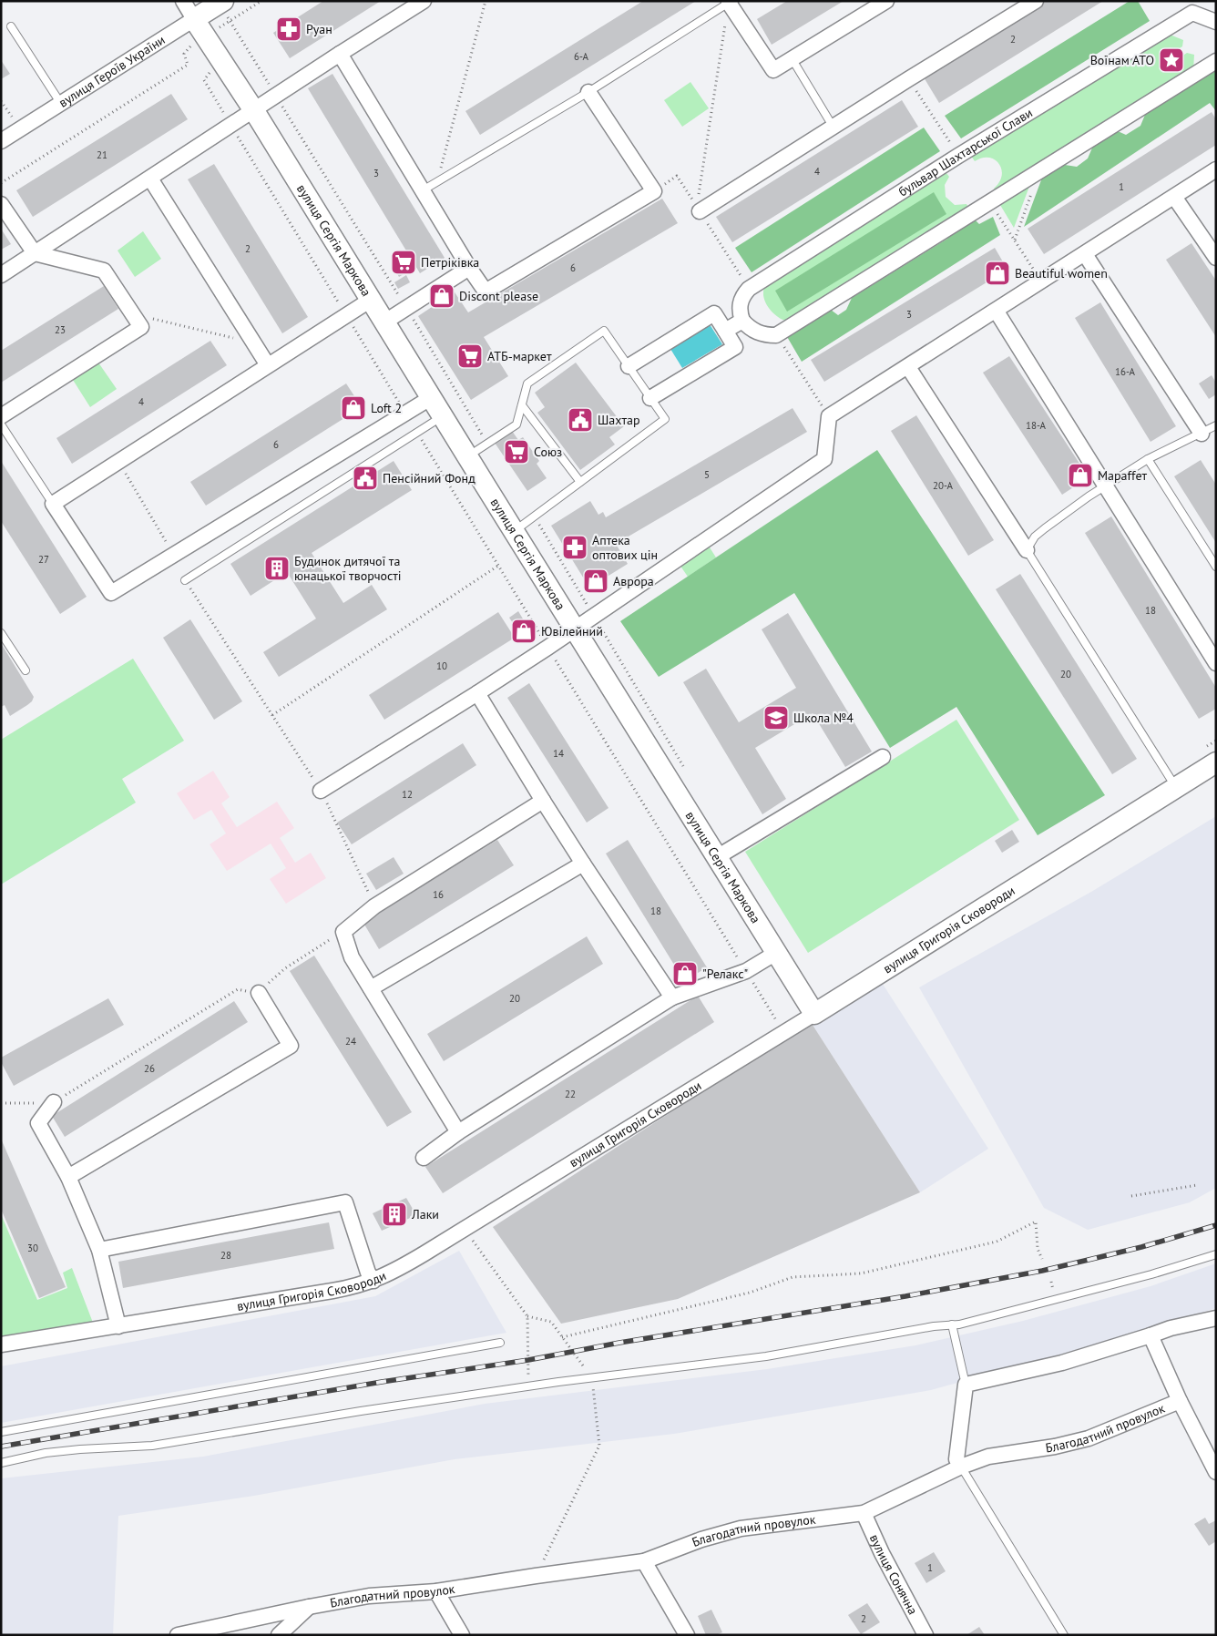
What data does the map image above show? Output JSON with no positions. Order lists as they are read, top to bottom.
{
  "streets": {
    "street": [
      "вулиця Героїв України",
      "бульвар Шахтарської Слави",
      "вулиця Сергія Маркова",
      "вулиця Григорія Сковороди",
      "Благодатний провулок",
      "вулиця Сонячна"
    ]
  },
  "crossings": [
    ["вулиця Героїв України", "вулиця Сергія Маркова"],
    ["вулиця Сергія Маркова", "вулиця Григорія Сковороди"],
    ["Благодатний провулок", "вулиця Сонячна"]
  ],
  "places": {
    "pharmacy": ["Руан", "Аптека оптових цін"],
    "place": ["Воїнам АТО"],
    "supermarket": ["Петріківка", "АТБ-маркет", "Союз"],
    "shop": [
      "Beautiful women",
      "Discont please",
      "Loft 2",
      "Мараffет",
      "Аврора",
      "Ювілейний",
      "\"Релакс\""
    ],
    "public building": ["Шахтар", "Пенсійний Фонд"],
    "building": ["Будинок дитячої та юнацької творчості", "Лаки"],
    "school or university": ["Школа №4"]
  },
  "house_numbers": [
    "2",
    "6-А",
    "21",
    "4",
    "3",
    "1",
    "2",
    "6",
    "3",
    "23",
    "16-А",
    "4",
    "18-А",
    "6",
    "5",
    "20-А",
    "27",
    "18",
    "10",
    "20",
    "14",
    "12",
    "16",
    "18",
    "20",
    "24",
    "26",
    "22",
    "30",
    "28",
    "1",
    "2"
  ]
}
